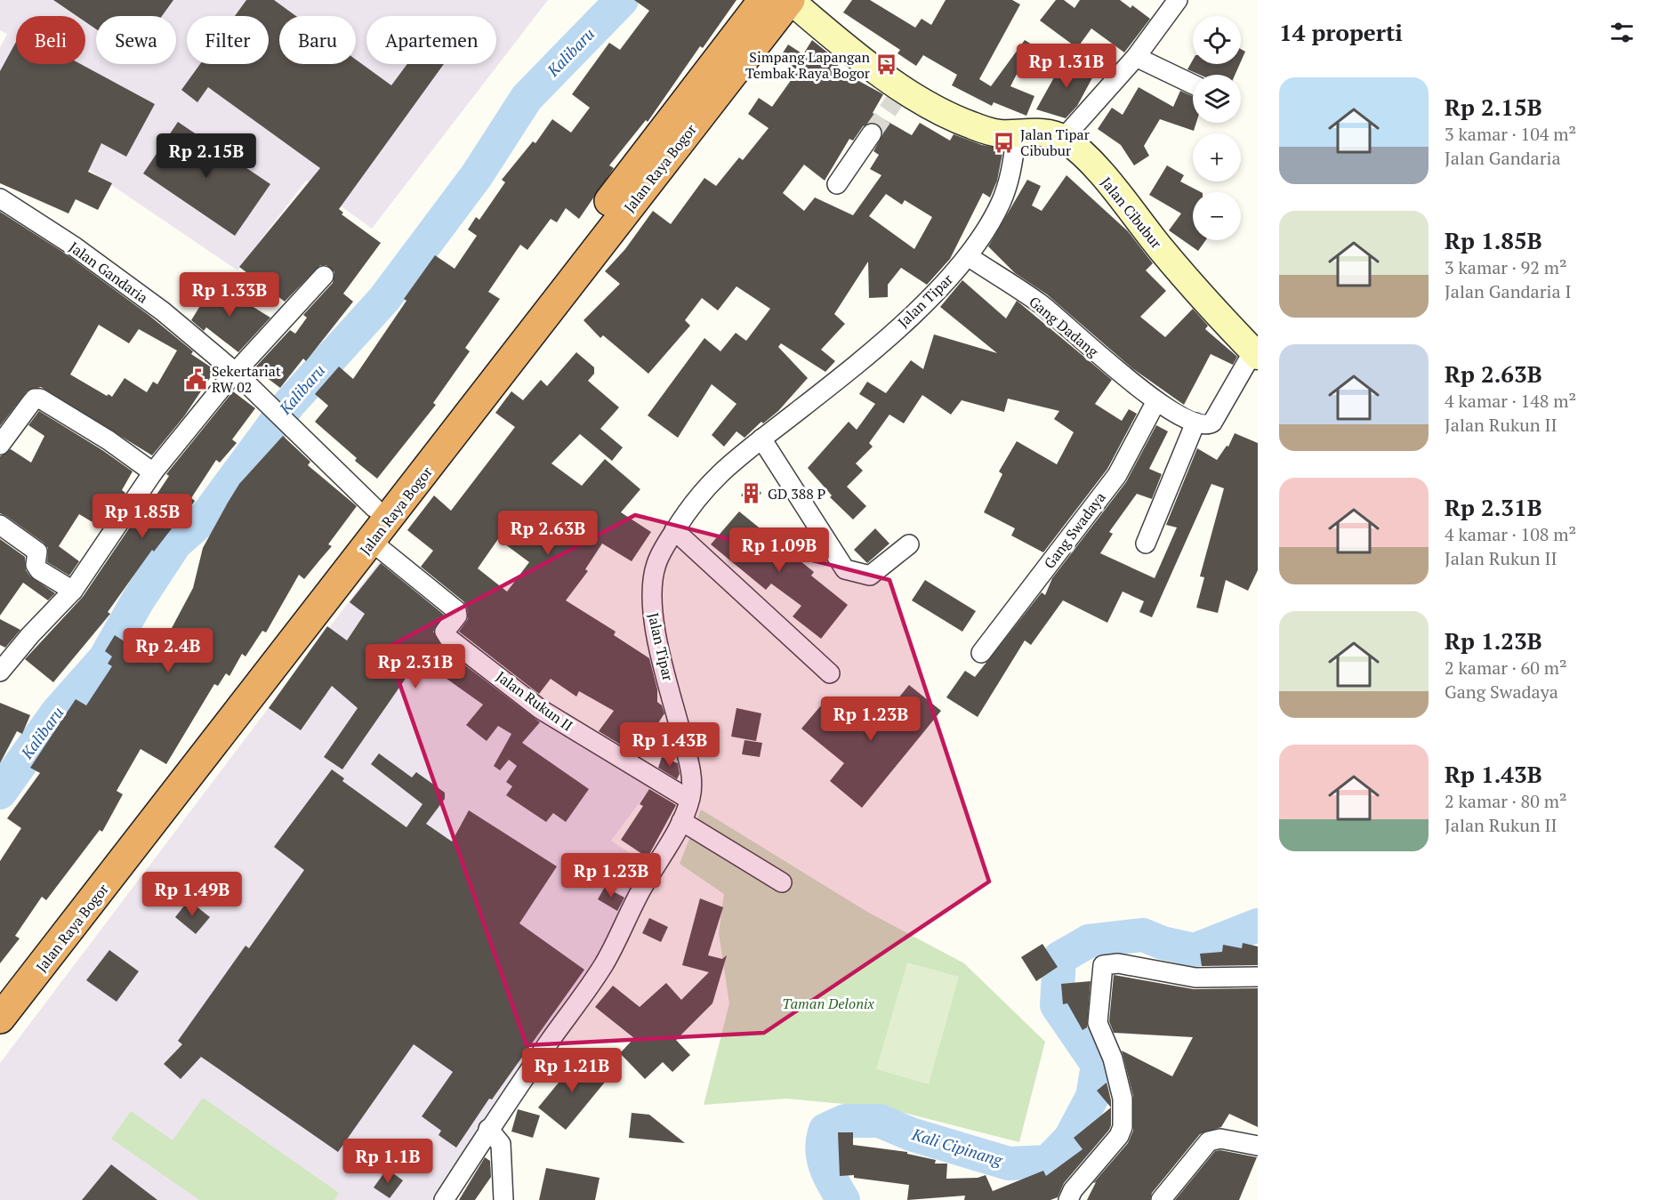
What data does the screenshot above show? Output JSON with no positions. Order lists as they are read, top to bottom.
{
  "streets": {
    "highway": ["Jalan Raya Bogor"],
    "street": [
      "Jalan Cibubur",
      "Jalan Gandaria",
      "Jalan Tipar",
      "Gang Dadang",
      "Gang Swadaya",
      "Jalan Rukun II"
    ]
  },
  "crossings": [
    ["Jalan Raya Bogor", "Jalan Gandaria"],
    ["Jalan Raya Bogor", "Jalan Rukun II"],
    ["Jalan Tipar", "Gang Dadang"],
    ["Jalan Tipar", "Jalan Rukun II"],
    ["Gang Dadang", "Gang Swadaya"]
  ],
  "water": ["Kalibaru", "Kali Cipinang"],
  "parks": ["Taman Delonix"],
  "places": {
    "bus stop": ["Simpang Lapangan Tembak Raya Bogor", "Jalan Tipar Cibubur"],
    "public building": ["Sekertariat RW 02"],
    "building": ["GD 388 P"]
  },
  "page": {
    "heading": "14 properti",
    "map_buttons": ["+", "−"],
    "chip": [
      "Beli",
      "Sewa",
      "Filter",
      "Baru",
      "Apartemen"
    ],
    "price": [
      "Rp 1.31B",
      "Rp 2.15B",
      "Rp 1.33B",
      "Rp 1.85B",
      "Rp 2.63B",
      "Rp 1.09B",
      "Rp 2.4B",
      "Rp 2.31B",
      "Rp 1.23B",
      "Rp 1.43B",
      "Rp 1.23B",
      "Rp 1.49B",
      "Rp 1.21B",
      "Rp 1.1B"
    ],
    "list": [
      {
        "name": "Rp 2.15B",
        "note": "3 kamar · 104 m² · Jalan Gandaria"
      },
      {
        "name": "Rp 1.85B",
        "note": "3 kamar · 92 m² · Jalan Gandaria I"
      },
      {
        "name": "Rp 2.63B",
        "note": "4 kamar · 148 m² · Jalan Rukun II"
      },
      {
        "name": "Rp 2.31B",
        "note": "4 kamar · 108 m² · Jalan Rukun II"
      },
      {
        "name": "Rp 1.23B",
        "note": "2 kamar · 60 m² · Gang Swadaya"
      },
      {
        "name": "Rp 1.43B",
        "note": "2 kamar · 80 m² · Jalan Rukun II"
      }
    ]
  }
}
